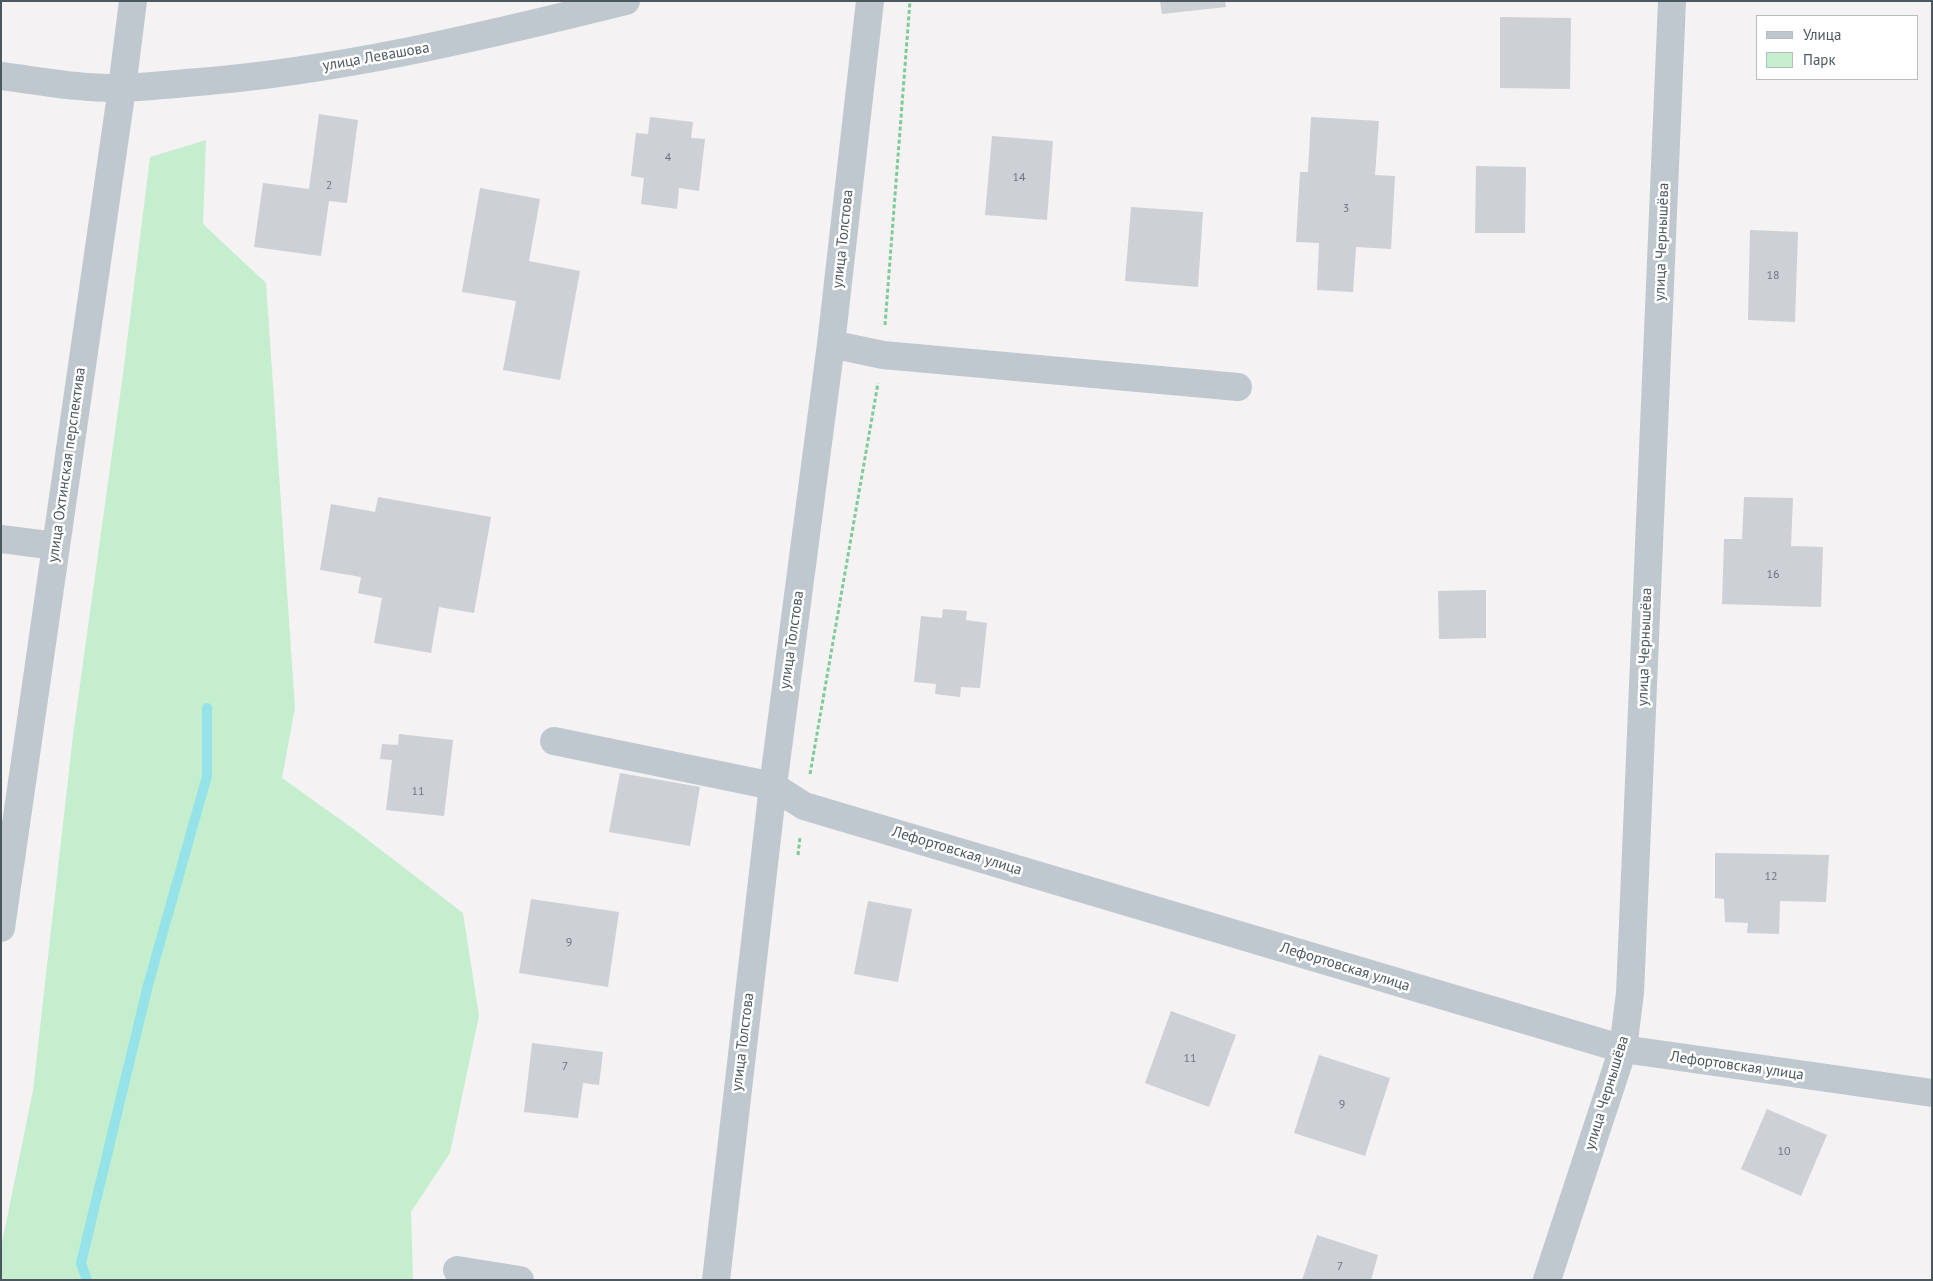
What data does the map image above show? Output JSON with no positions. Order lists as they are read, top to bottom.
{
  "streets": {
    "street": [
      "улица Левашова",
      "улица Толстова",
      "улица Чернышёва",
      "улица Охтинская перспектива",
      "Лефортовская улица"
    ]
  },
  "crossings": [
    ["улица Левашова", "улица Охтинская перспектива"],
    ["улица Толстова", "Лефортовская улица"],
    ["улица Чернышёва", "Лефортовская улица"]
  ],
  "house_numbers": [
    "4",
    "14",
    "2",
    "3",
    "18",
    "16",
    "11",
    "12",
    "9",
    "11",
    "7",
    "9",
    "10",
    "7"
  ],
  "legend": ["Улица", "Парк"]
}
